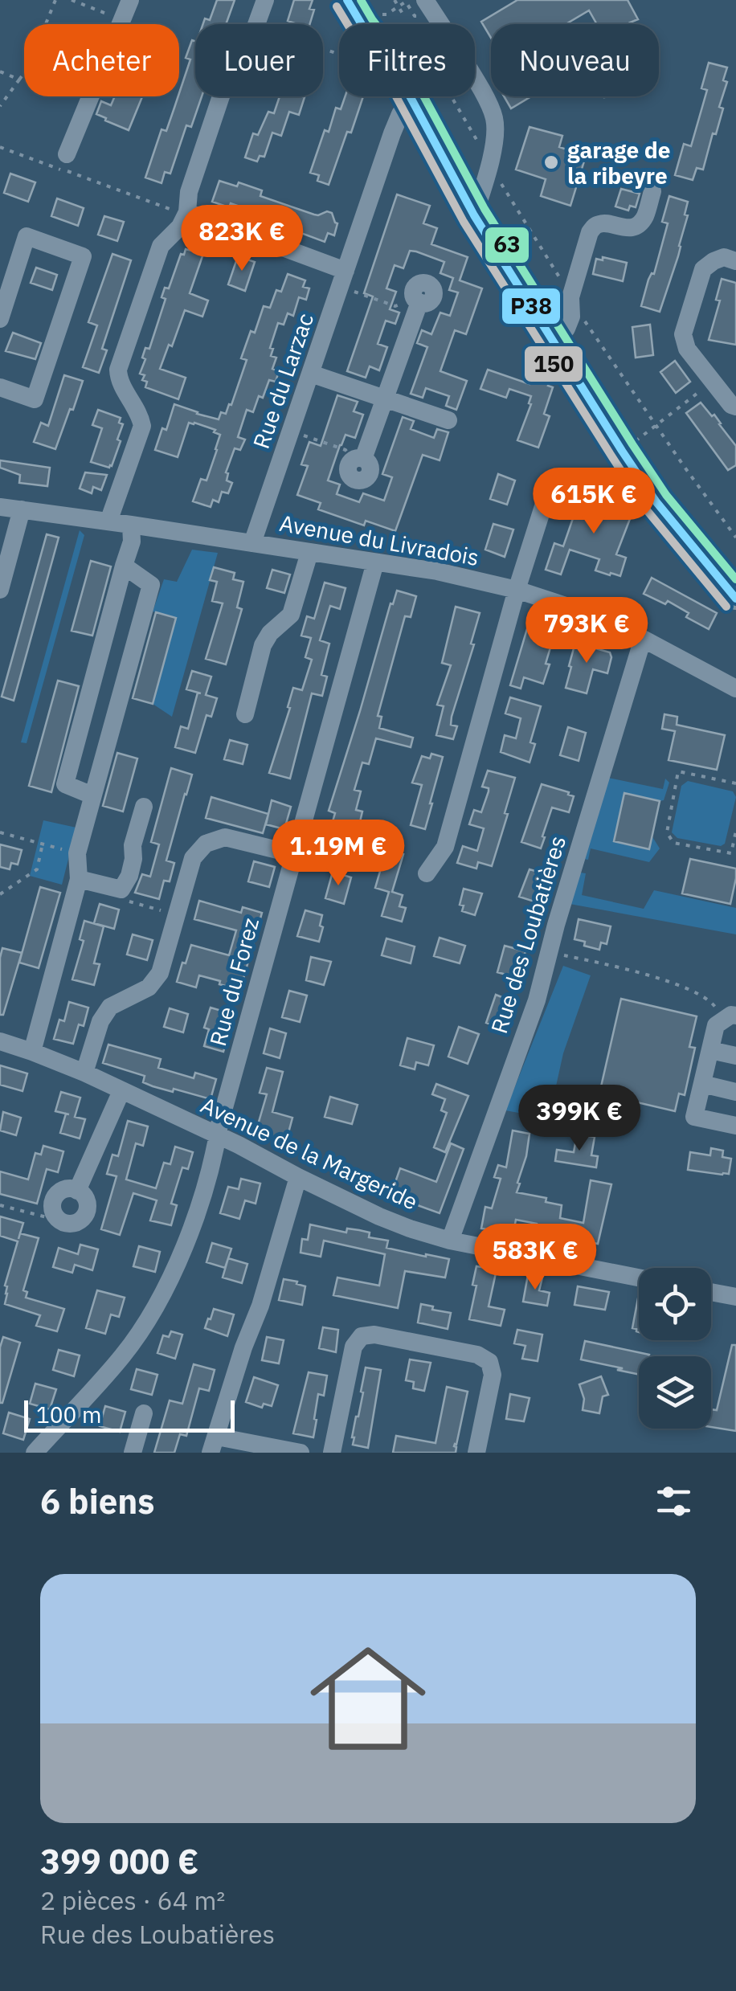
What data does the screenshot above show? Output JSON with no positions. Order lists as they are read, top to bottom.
{
  "streets": {
    "street": [
      "Rue du Larzac",
      "Avenue du Livradois",
      "Rue des Loubatières",
      "Rue du Forez",
      "Avenue de la Margeride"
    ]
  },
  "crossings": [
    ["Rue du Larzac", "Avenue du Livradois"],
    ["Avenue du Livradois", "Rue des Loubatières"],
    ["Avenue du Livradois", "Rue du Forez"],
    ["Rue des Loubatières", "Avenue de la Margeride"],
    ["Rue du Forez", "Avenue de la Margeride"]
  ],
  "places": ["garage de la ribeyre"],
  "lines": ["transit line P38", "transit line 63", "transit line 150"],
  "scale_bar": "100 m",
  "page": {
    "chip": [
      "Acheter",
      "Louer",
      "Filtres",
      "Nouveau"
    ],
    "price": [
      "823K €",
      "615K €",
      "793K €",
      "1.19M €",
      "399K €",
      "583K €"
    ],
    "scale": "100 m",
    "heading": "6 biens",
    "list": [
      {
        "name": "399 000 €",
        "note": "2 pièces · 64 m² · Rue des Loubatières"
      }
    ]
  }
}
